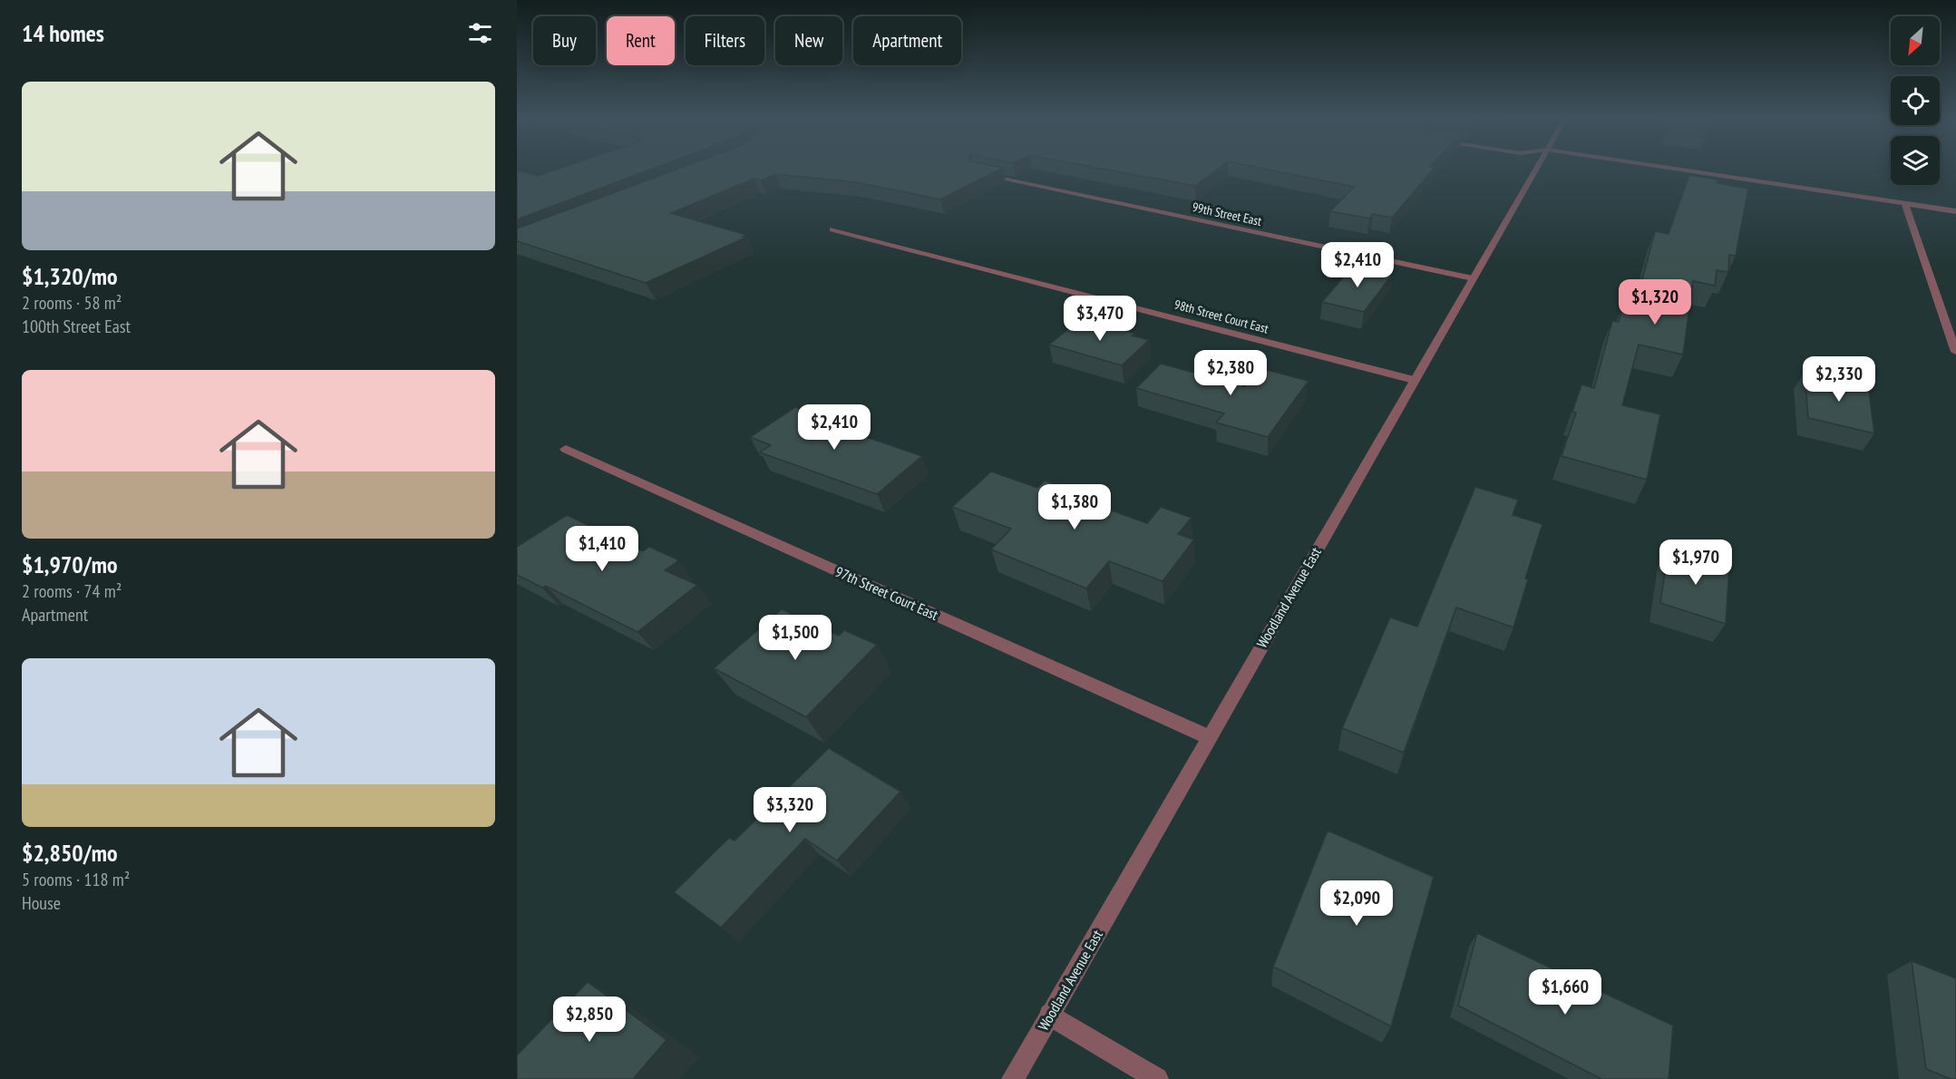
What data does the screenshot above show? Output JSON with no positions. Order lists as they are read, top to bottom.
{
  "streets": {
    "street": [
      "99th Street East",
      "98th Street Court East",
      "97th Street Court East",
      "Woodland Avenue East"
    ]
  },
  "crossings": [
    ["99th Street East", "Woodland Avenue East"],
    ["98th Street Court East", "Woodland Avenue East"],
    ["97th Street Court East", "Woodland Avenue East"]
  ],
  "north": "bottom left",
  "page": {
    "heading": "14 homes",
    "chip": [
      "Buy",
      "Rent",
      "Filters",
      "New",
      "Apartment"
    ],
    "list": [
      {
        "name": "$1,320/mo",
        "note": "2 rooms · 58 m² · 100th Street East"
      },
      {
        "name": "$1,970/mo",
        "note": "2 rooms · 74 m² · Apartment"
      },
      {
        "name": "$2,850/mo",
        "note": "5 rooms · 118 m² · House"
      }
    ],
    "price": [
      "$2,410",
      "$1,320",
      "$3,470",
      "$2,380",
      "$2,330",
      "$2,410",
      "$1,380",
      "$1,410",
      "$1,970",
      "$1,500",
      "$3,320",
      "$2,090",
      "$1,660",
      "$2,850"
    ]
  }
}
